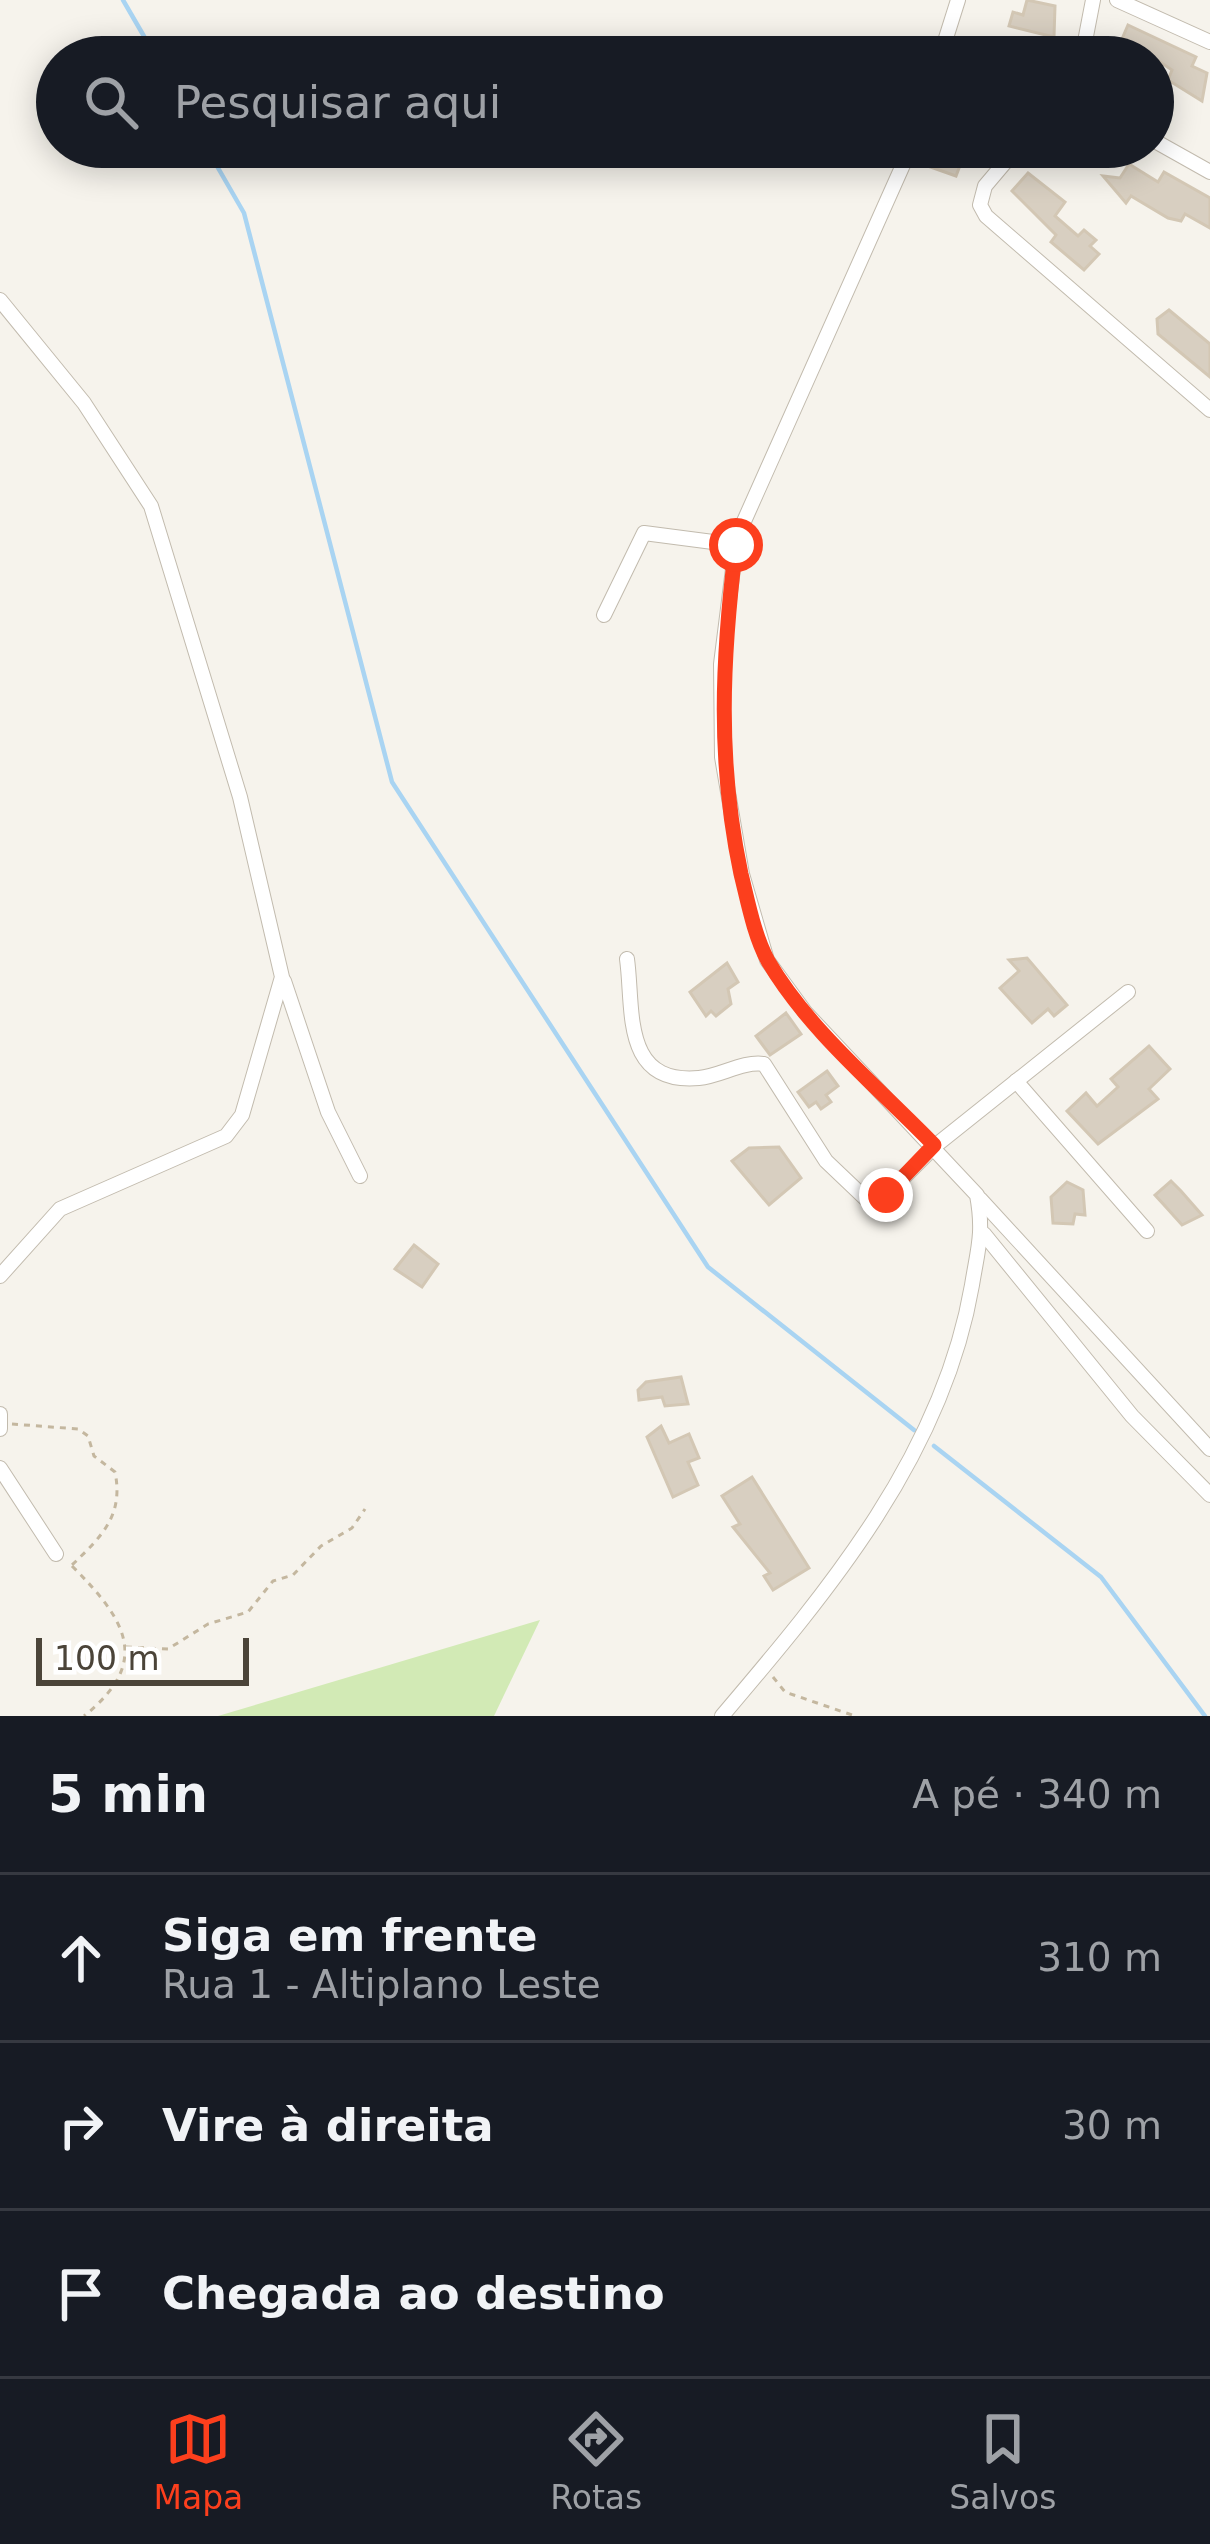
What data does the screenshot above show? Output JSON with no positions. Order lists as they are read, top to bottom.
{
  "scale_bar": "100 m",
  "page": {
    "search": "Pesquisar aqui",
    "scale": "100 m",
    "heading": ["5 min", "A pé · 340 m"],
    "list": [
      ["Siga em frente", "Rua 1 - Altiplano Leste", "310 m"],
      ["Vire à direita", "30 m"],
      "Chegada ao destino"
    ],
    "nav": ["Mapa", "Rotas", "Salvos"]
  }
}
